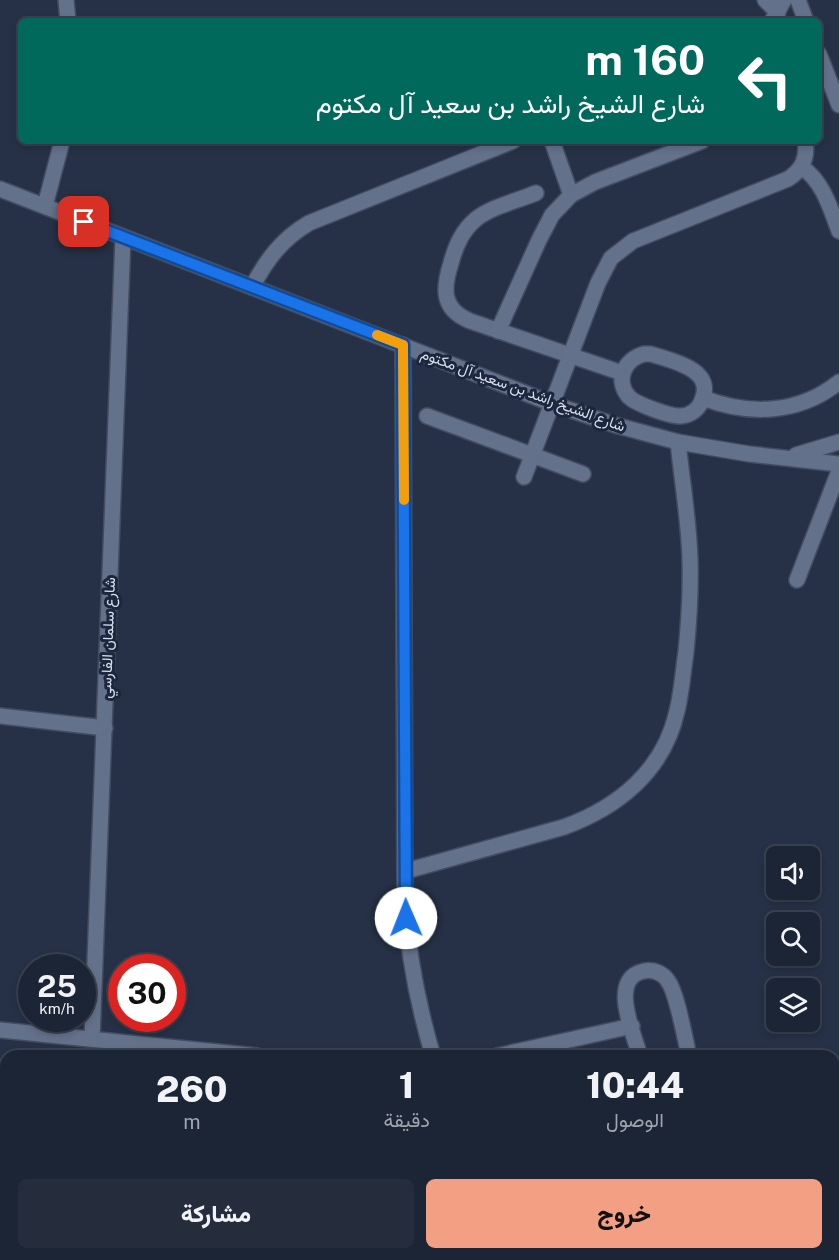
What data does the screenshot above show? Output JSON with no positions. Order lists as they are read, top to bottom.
{
  "streets": {
    "street": ["شارع الشيخ راشد بن سعيد آل مكتوم", "شارع سلمان الفارسي"]
  },
  "crossings": [
    ["شارع الشيخ راشد بن سعيد آل مكتوم", "شارع سلمان الفارسي"]
  ],
  "page": {
    "turn": ["160 m", "شارع الشيخ راشد بن سعيد آل مكتوم"],
    "speed": "25 km/h",
    "limit": "30",
    "eta": [
      "10:44",
      "الوصول",
      "1",
      "دقيقة",
      "260",
      "m"
    ],
    "buttons": ["خروج", "مشاركة"]
  }
}
